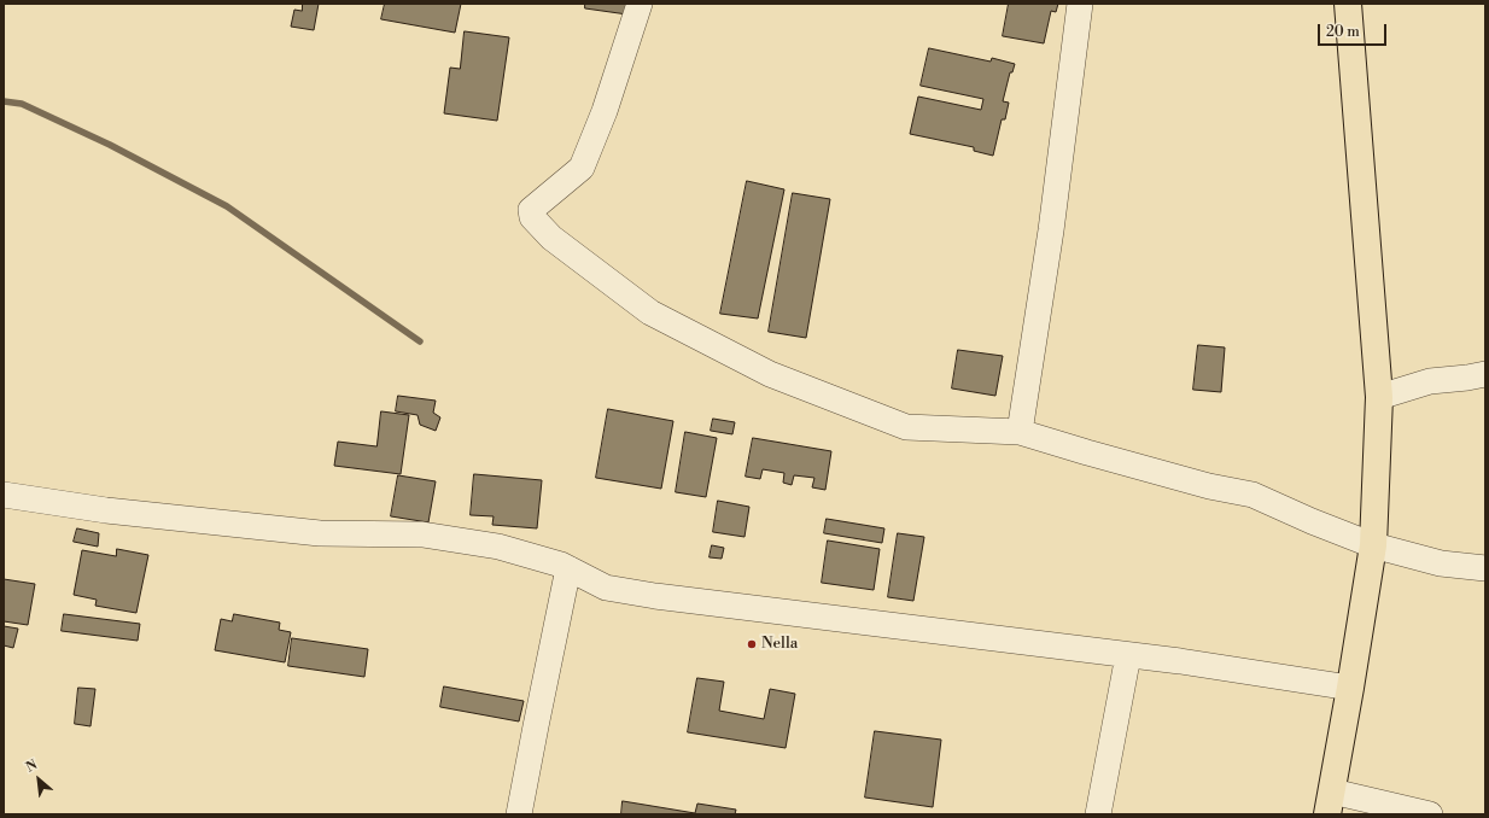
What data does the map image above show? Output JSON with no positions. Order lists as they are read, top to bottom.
{
  "places": ["Nella"],
  "scale_bar": "20 m",
  "north": "top left"
}
